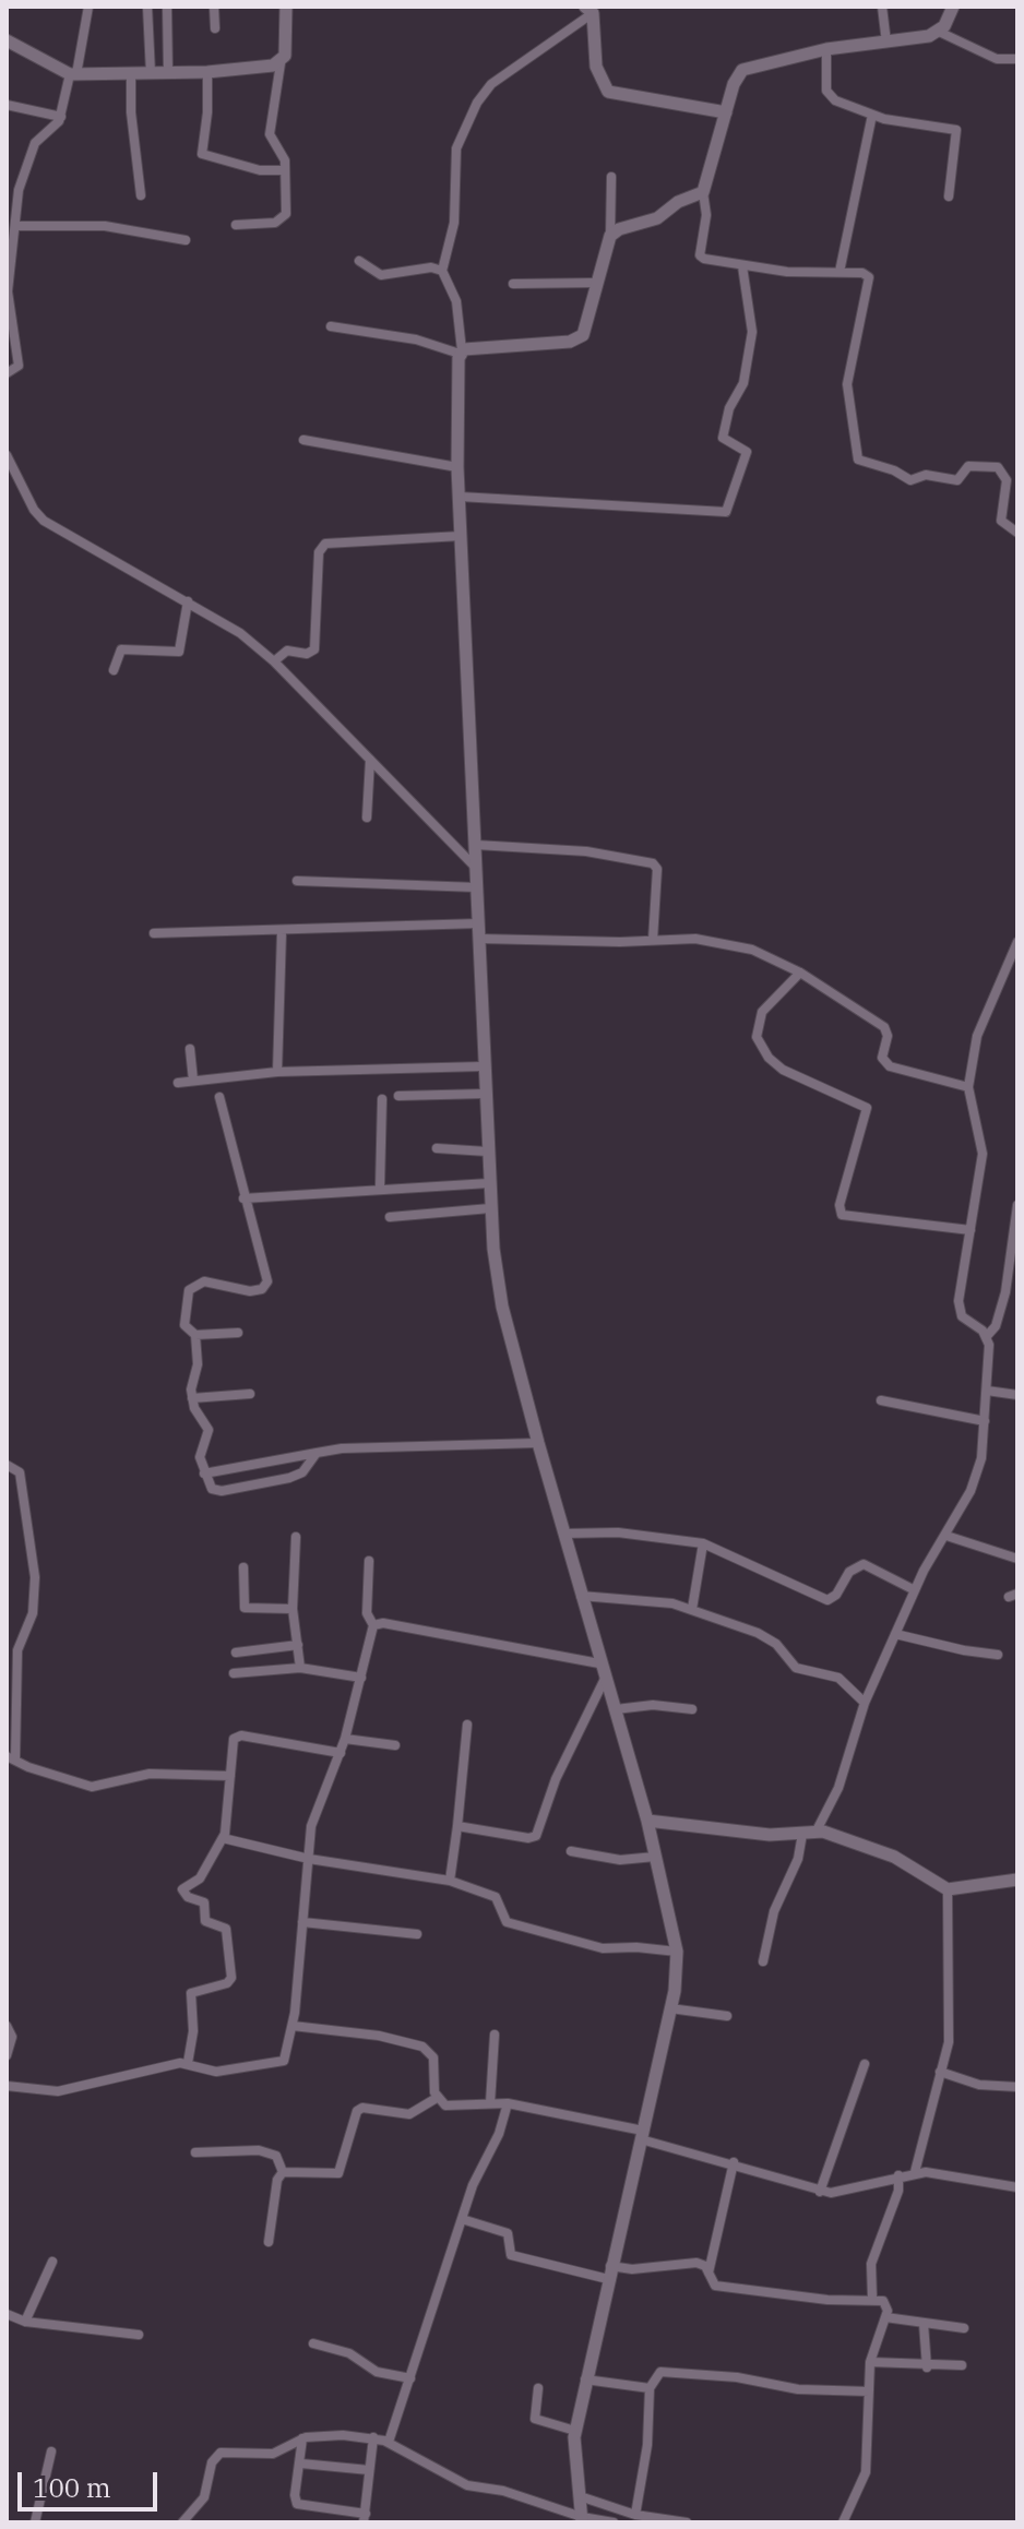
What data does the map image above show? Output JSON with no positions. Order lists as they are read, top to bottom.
{
  "scale_bar": "100 m"
}
